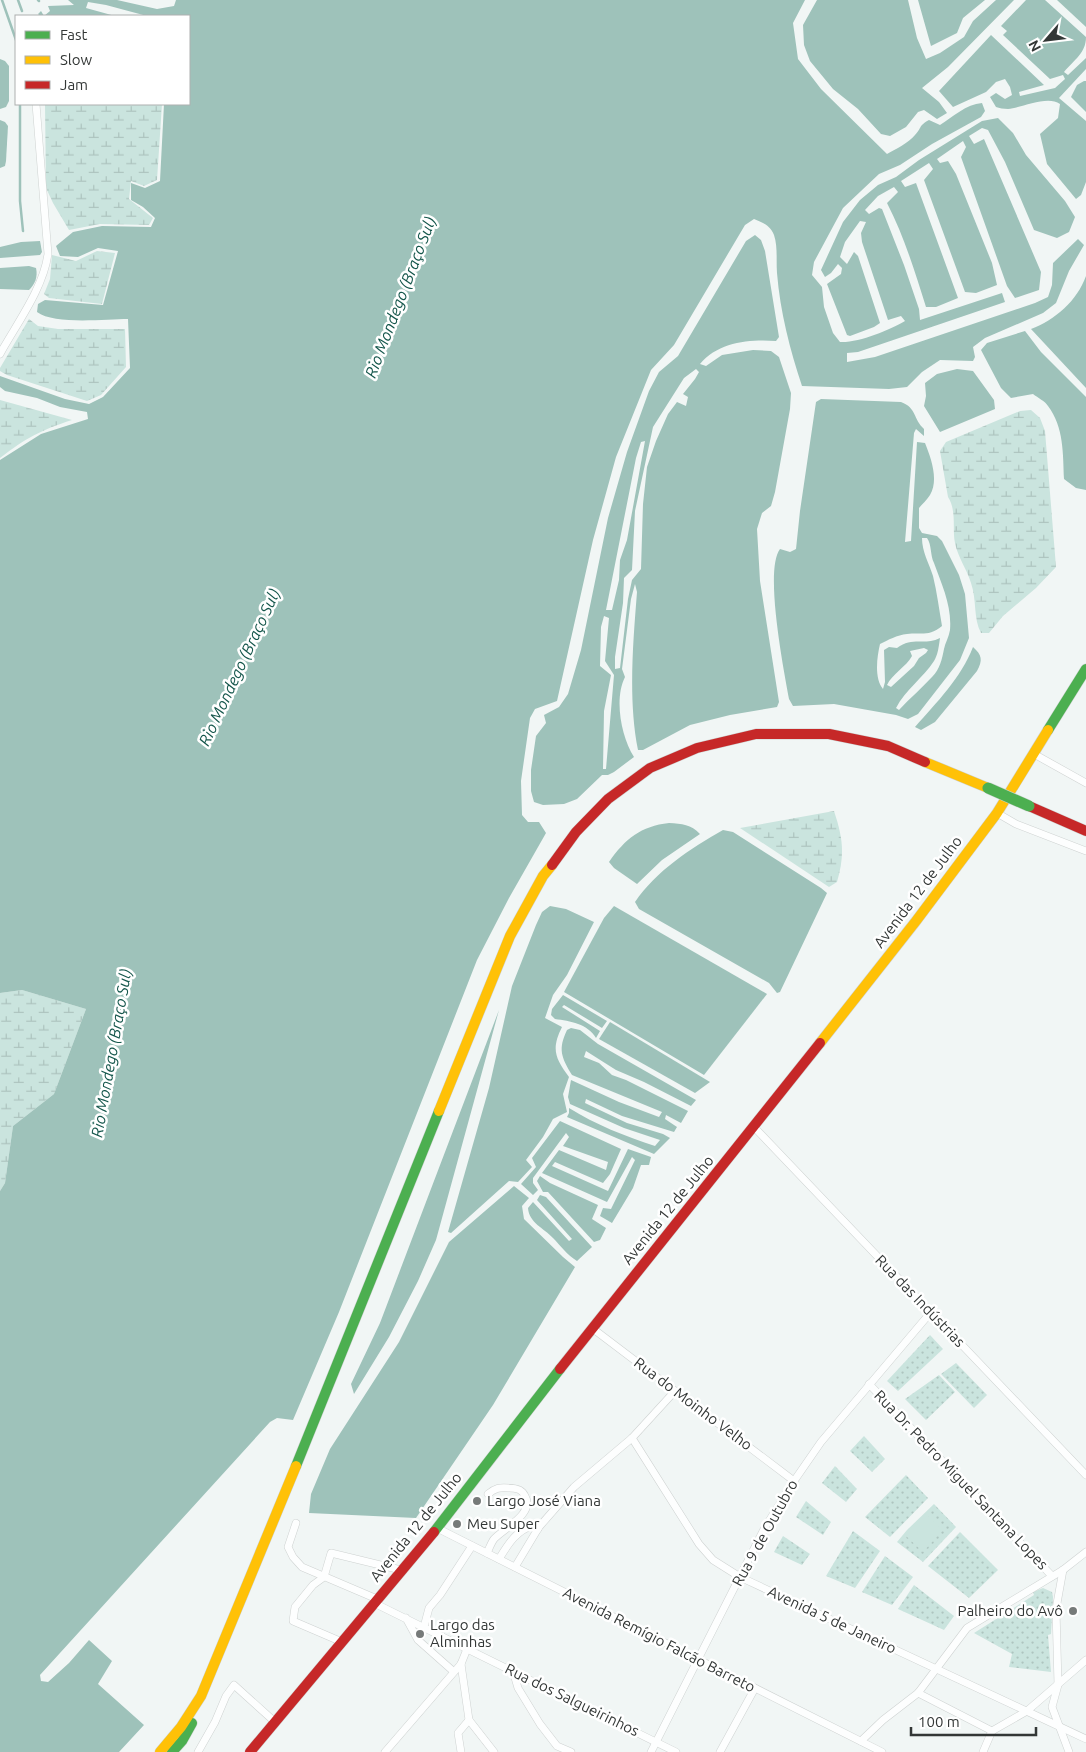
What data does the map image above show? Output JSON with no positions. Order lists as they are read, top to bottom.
{
  "streets": {
    "main road": ["Avenida 12 de Julho"],
    "street": [
      "Rua das Indústrias",
      "Rua do Moinho Velho",
      "Rua Dr. Pedro Miguel Santana Lopes",
      "Rua 9 de Outubro",
      "Avenida 5 de Janeiro",
      "Avenida Remígio Falcão Barreto",
      "Rua dos Salgueirinhos"
    ]
  },
  "crossings": [
    ["Avenida 12 de Julho", "Rua das Indústrias"],
    ["Avenida 12 de Julho", "Rua do Moinho Velho"],
    ["Avenida 12 de Julho", "Avenida Remígio Falcão Barreto"],
    ["Rua das Indústrias", "Rua 9 de Outubro"],
    ["Rua do Moinho Velho", "Rua 9 de Outubro"],
    ["Rua Dr. Pedro Miguel Santana Lopes", "Rua 9 de Outubro"],
    ["Rua 9 de Outubro", "Avenida 5 de Janeiro"],
    ["Rua 9 de Outubro", "Avenida Remígio Falcão Barreto"],
    ["Rua 9 de Outubro", "Rua dos Salgueirinhos"]
  ],
  "water": ["Rio Mondego (Braço Sul)"],
  "places": [
    "Largo José Viana",
    "Meu Super",
    "Palheiro do Avô",
    "Largo das Alminhas"
  ],
  "legend": ["Fast", "Slow", "Jam"],
  "scale_bar": "100 m",
  "north": "bottom left"
}
